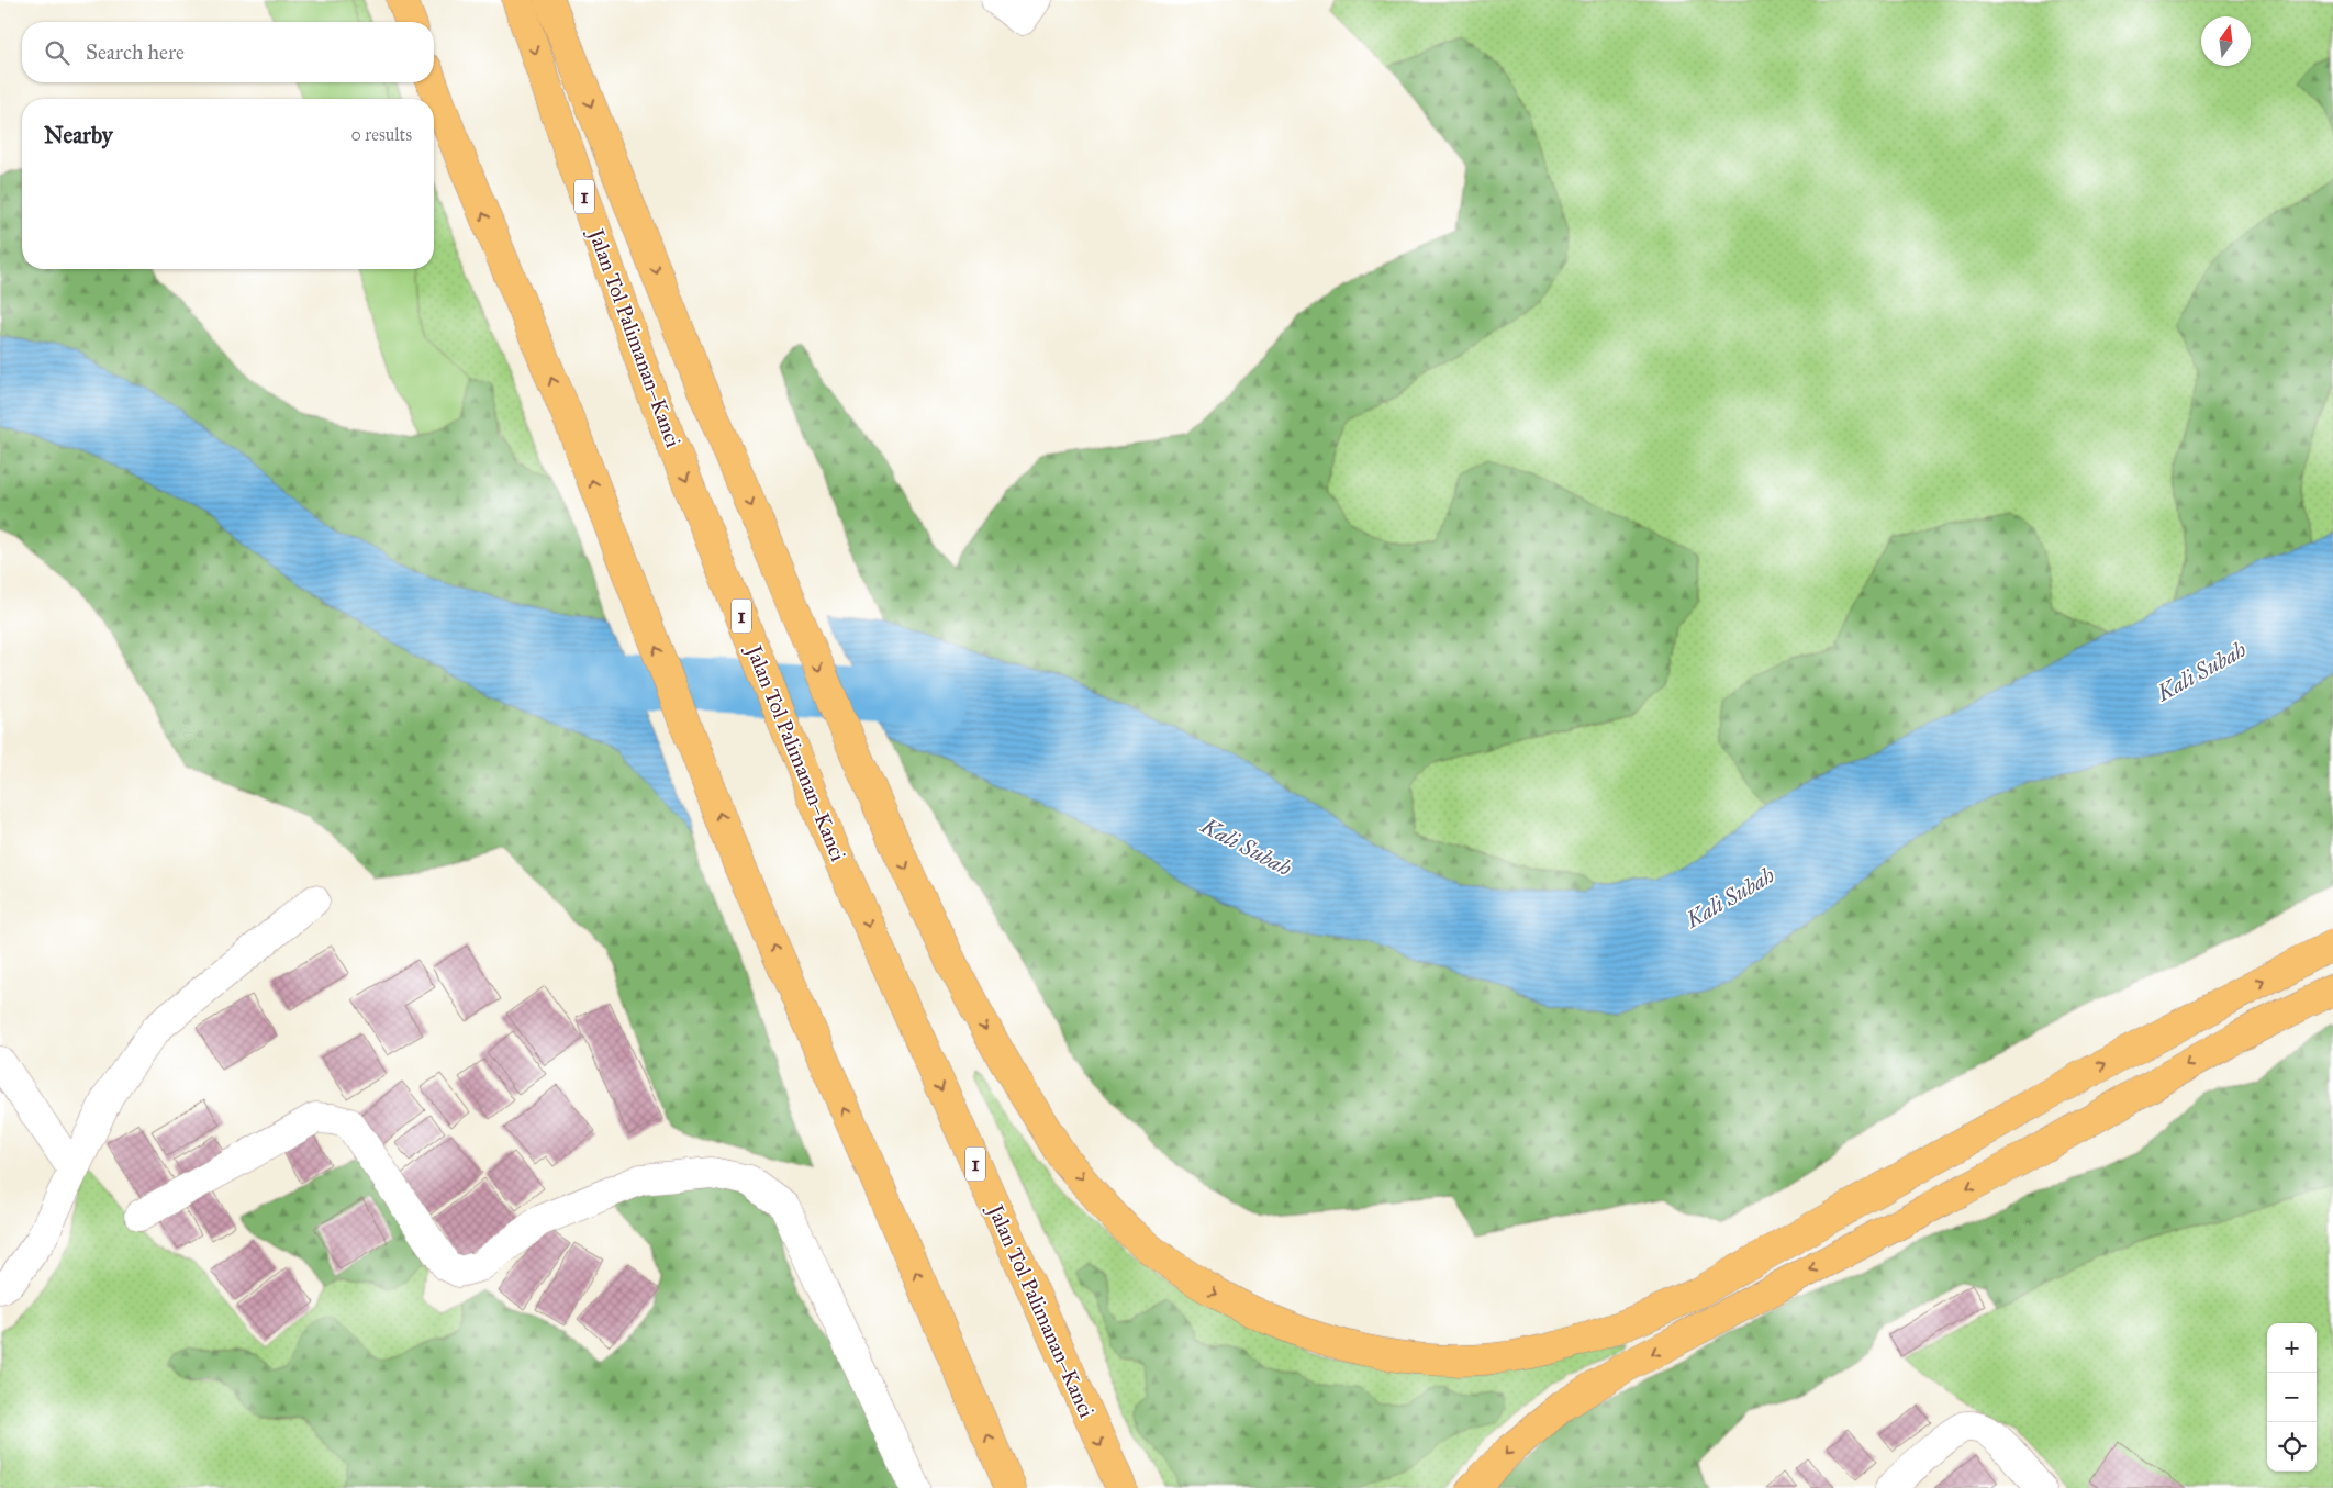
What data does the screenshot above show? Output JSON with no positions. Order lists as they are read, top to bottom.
{
  "streets": {
    "highway": ["1", "Jalan Tol Palimanan–Kanci"]
  },
  "water": ["Kali Subah"],
  "north": "top",
  "page": {
    "search": "Search here",
    "heading": ["Nearby", "0 results"],
    "map_buttons": ["+", "−"]
  }
}
